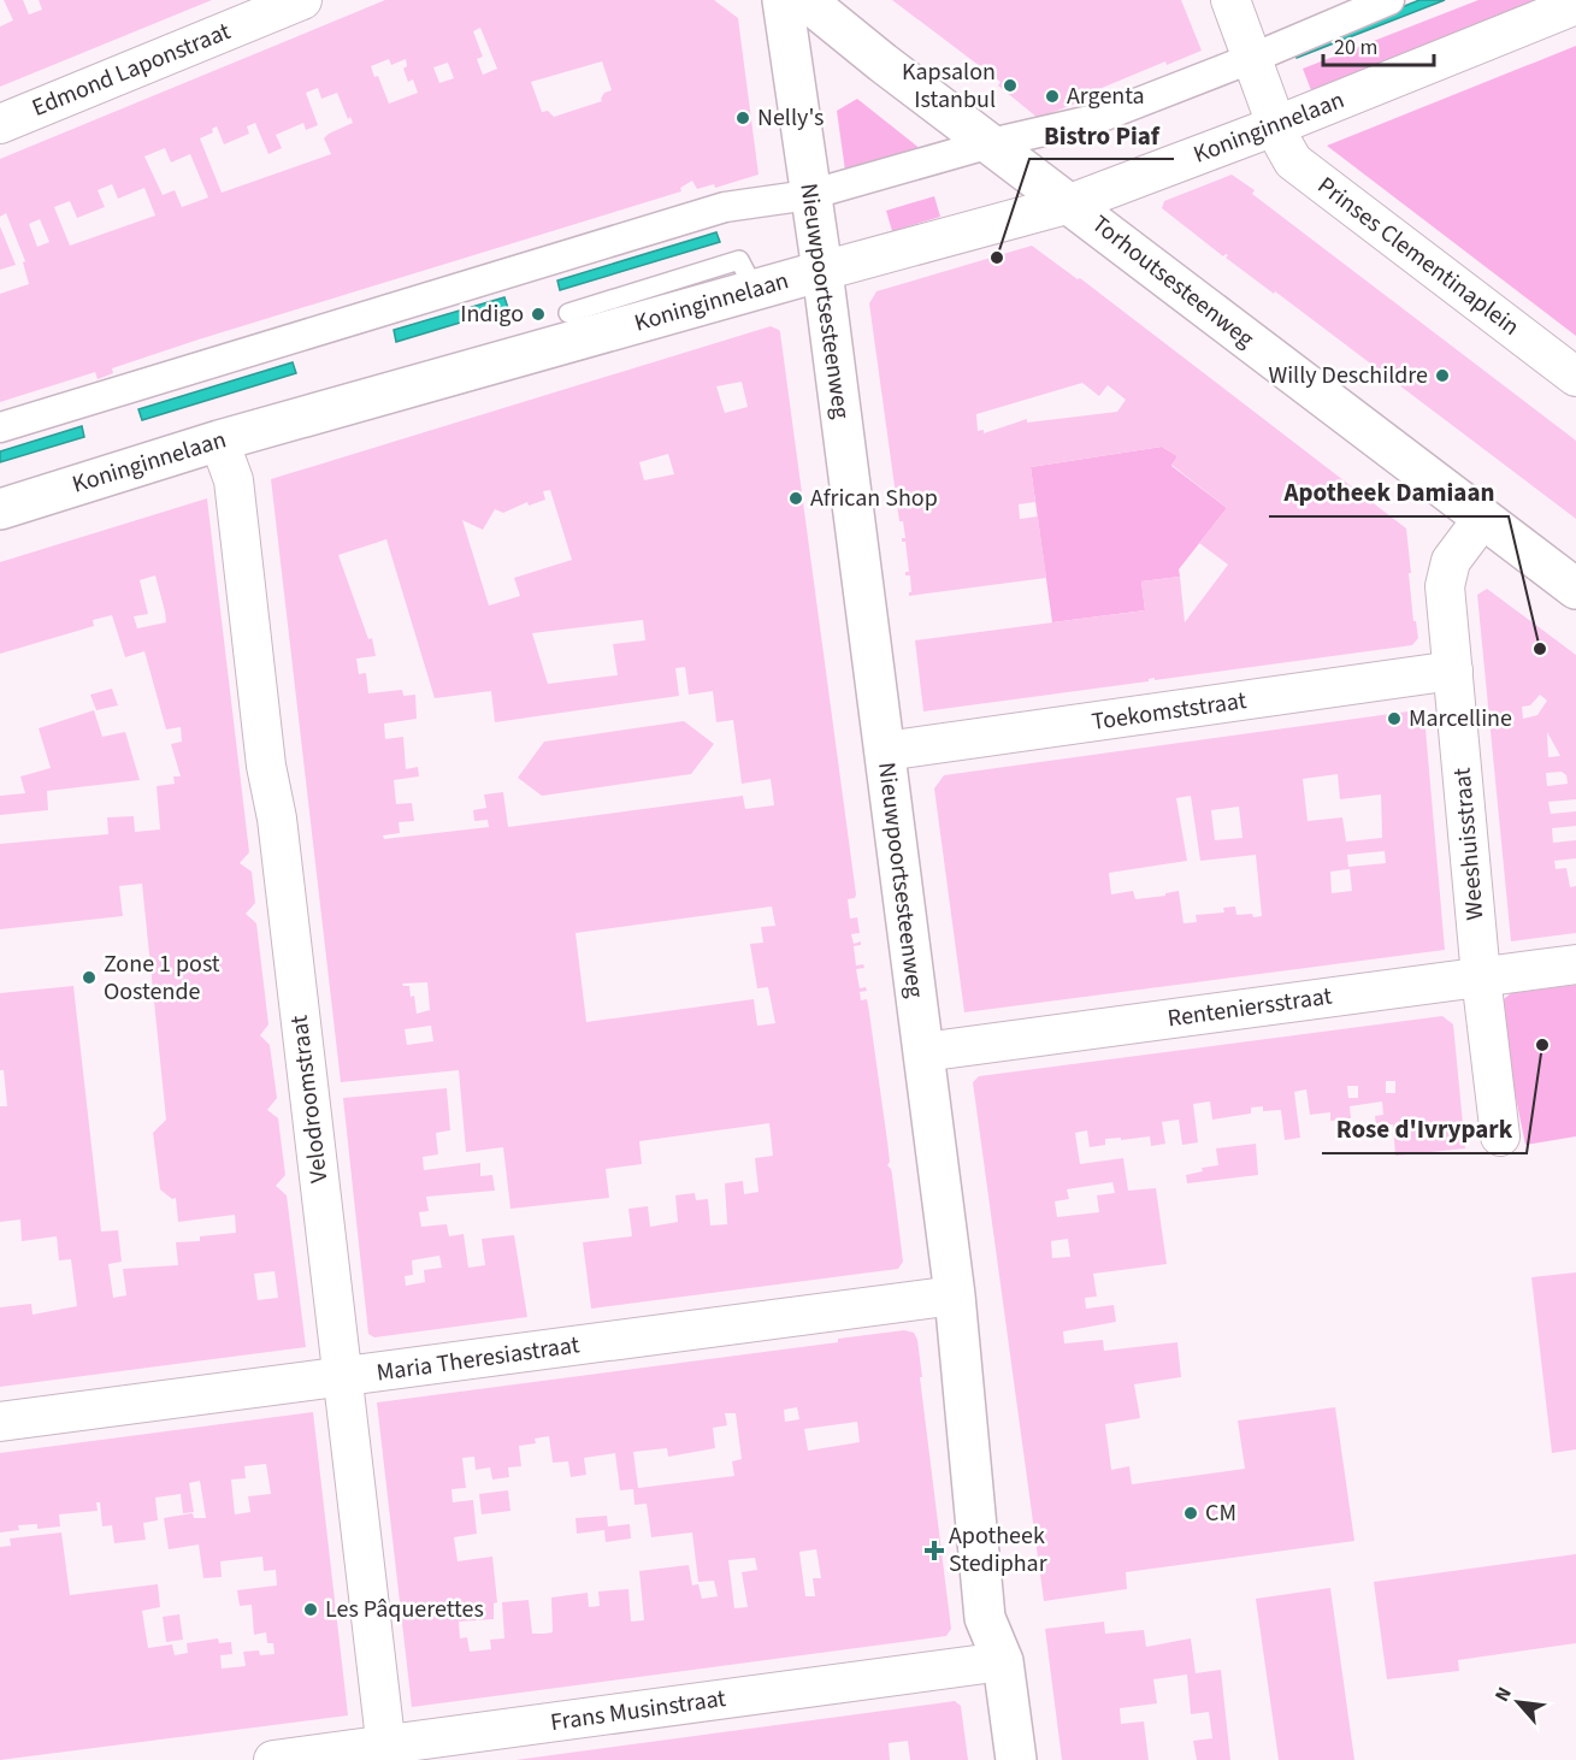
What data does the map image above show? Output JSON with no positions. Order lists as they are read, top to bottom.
{
  "streets": {
    "street": [
      "Edmond Laponstraat",
      "Koninginnelaan",
      "Prinses Clementinaplein",
      "Torhoutsesteenweg",
      "Nieuwpoortsesteenweg",
      "Toekomststraat",
      "Weeshuisstraat",
      "Renteniersstraat",
      "Velodroomstraat",
      "Maria Theresiastraat",
      "Frans Musinstraat"
    ]
  },
  "crossings": [
    ["Koninginnelaan", "Prinses Clementinaplein"],
    ["Koninginnelaan", "Torhoutsesteenweg"],
    ["Koninginnelaan", "Nieuwpoortsesteenweg"],
    ["Koninginnelaan", "Velodroomstraat"],
    ["Torhoutsesteenweg", "Weeshuisstraat"],
    ["Nieuwpoortsesteenweg", "Toekomststraat"],
    ["Nieuwpoortsesteenweg", "Renteniersstraat"],
    ["Nieuwpoortsesteenweg", "Maria Theresiastraat"],
    ["Nieuwpoortsesteenweg", "Frans Musinstraat"],
    ["Toekomststraat", "Weeshuisstraat"],
    ["Weeshuisstraat", "Renteniersstraat"],
    ["Velodroomstraat", "Maria Theresiastraat"],
    ["Velodroomstraat", "Frans Musinstraat"]
  ],
  "places": {
    "other": [
      "Kapsalon Istanbul",
      "Argenta",
      "Nelly's",
      "Bistro Piaf",
      "Indigo",
      "Willy Deschildre",
      "African Shop",
      "Apotheek Damiaan",
      "Marcelline",
      "Zone 1 post Oostende",
      "Rose d'Ivrypark",
      "CM",
      "Les Pâquerettes"
    ],
    "health": ["Apotheek Stediphar"]
  },
  "scale_bar": "20 m",
  "north": "top left"
}
